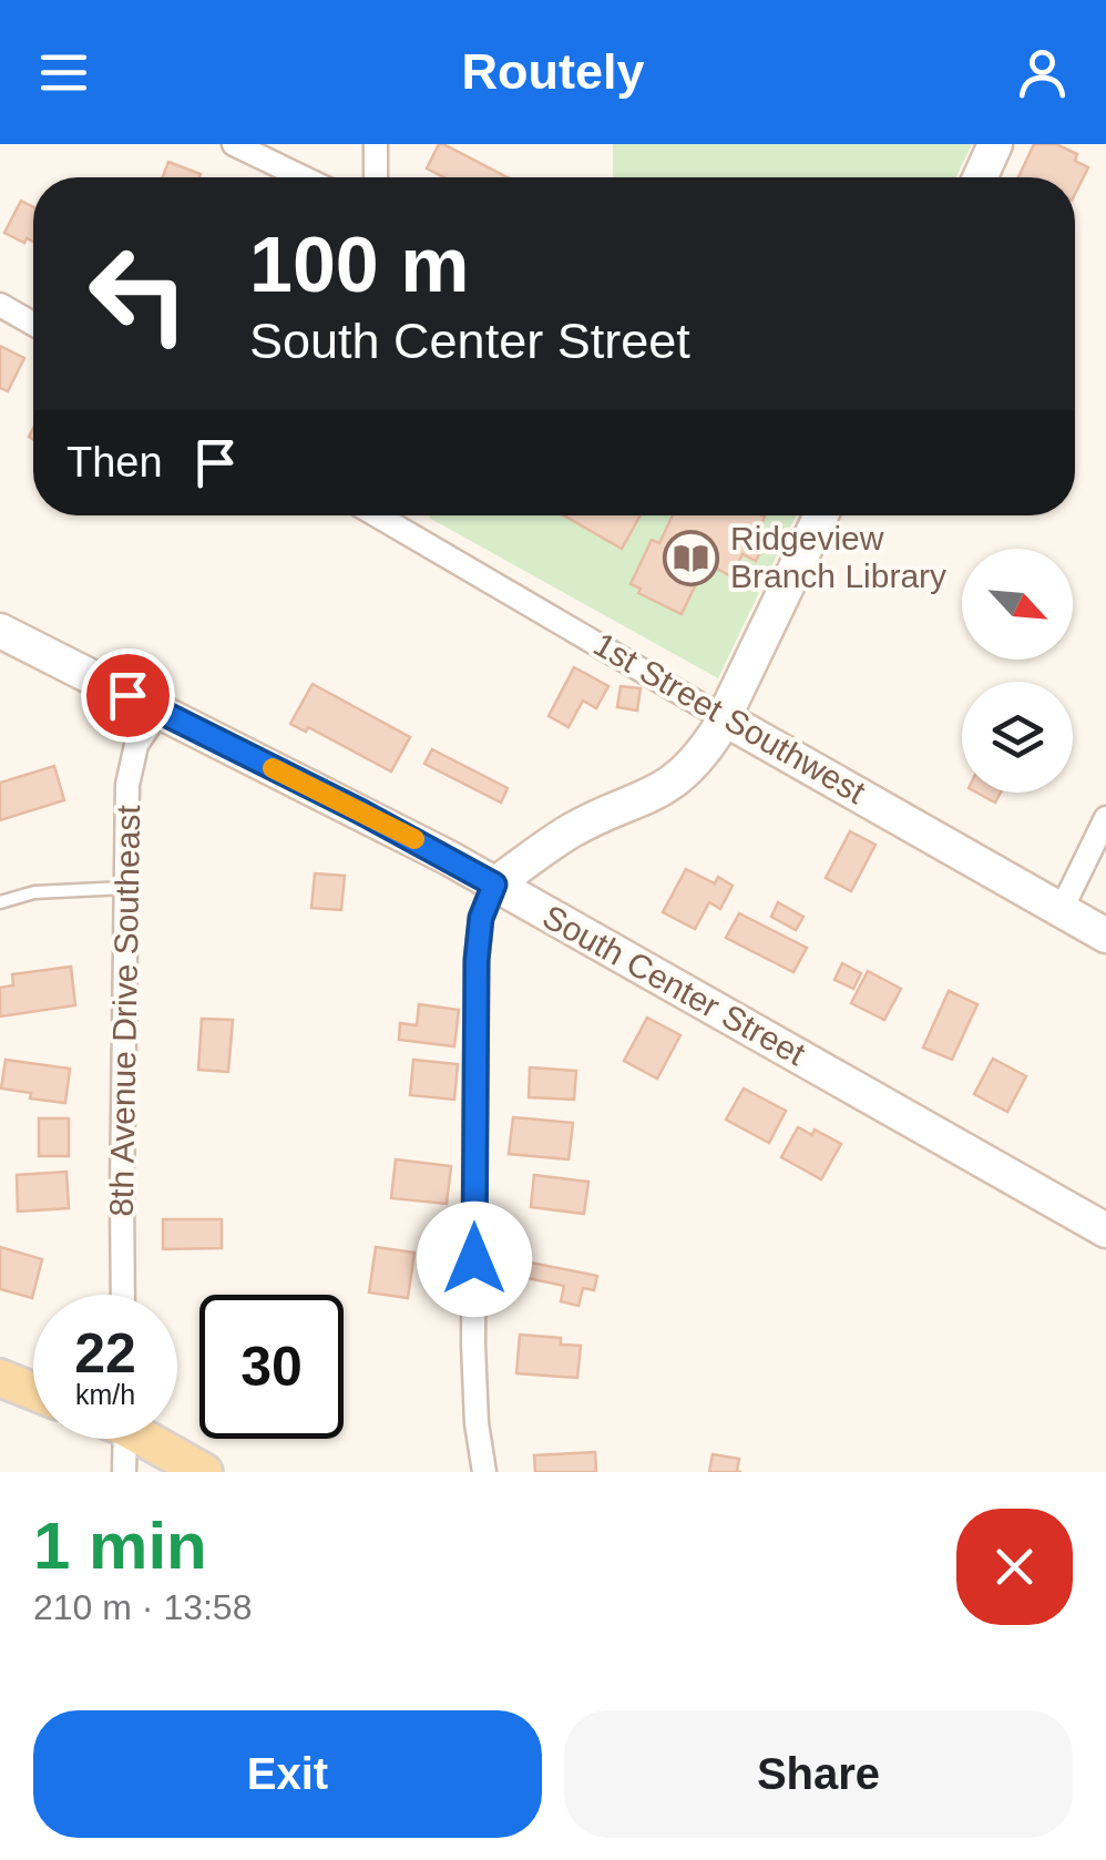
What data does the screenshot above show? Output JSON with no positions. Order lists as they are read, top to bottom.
{
  "streets": {
    "street": ["1st Street Southwest", "South Center Street", "8th Avenue Drive Southeast"]
  },
  "crossings": [
    ["South Center Street", "8th Avenue Drive Southeast"]
  ],
  "places": {
    "library": ["Ridgeview Branch Library"]
  },
  "north": "bottom right",
  "page": {
    "header": "Routely",
    "turn": ["100 m", "South Center Street"],
    "then": "Then",
    "speed": "22 km/h",
    "limit": "30",
    "heading": ["1 min", "210 m · 13:58"],
    "buttons": ["Exit", "Share"]
  }
}
